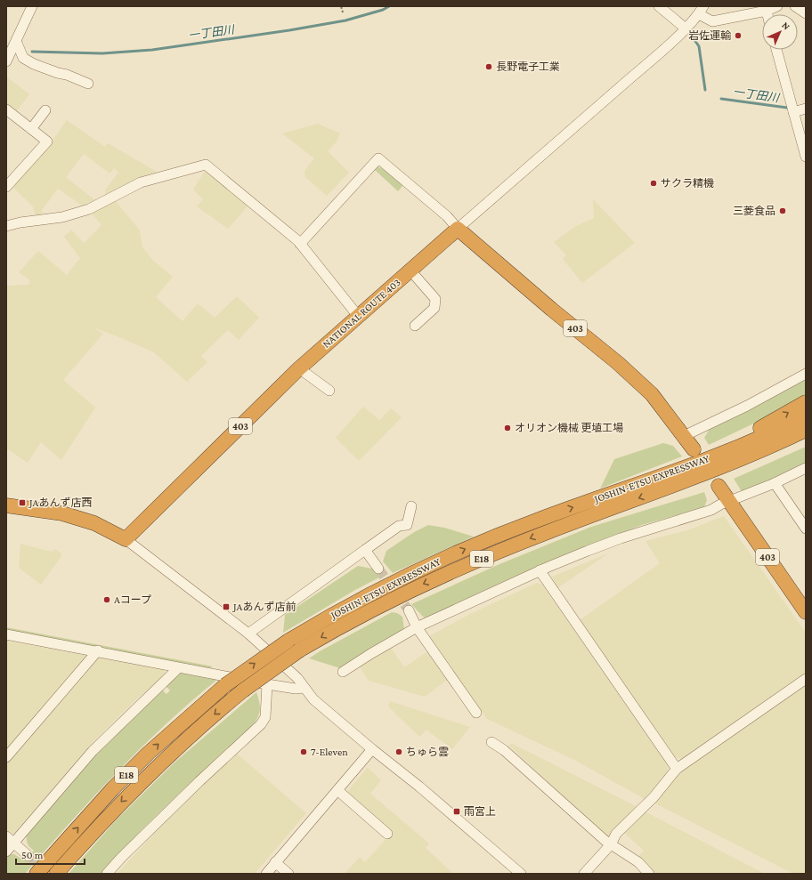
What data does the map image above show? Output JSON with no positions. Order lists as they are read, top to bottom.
{
  "streets": {
    "highway": [
      "NATIONAL ROUTE 403",
      "403",
      "JOSHIN-ETSU EXPRESSWAY",
      "E18"
    ]
  },
  "crossings": [
    ["NATIONAL ROUTE 403", "403"]
  ],
  "water": ["一丁田川"],
  "places": {
    "other": [
      "岩佐運輸",
      "長野電子工業",
      "サクラ精機",
      "三菱食品",
      "オリオン機械 更埴工場",
      "Aコープ",
      "7-Eleven",
      "ちゅら雲"
    ],
    "transit": ["JAあんず店西", "JAあんず店前", "雨宮上"]
  },
  "scale_bar": "50 m",
  "north": "top right"
}
